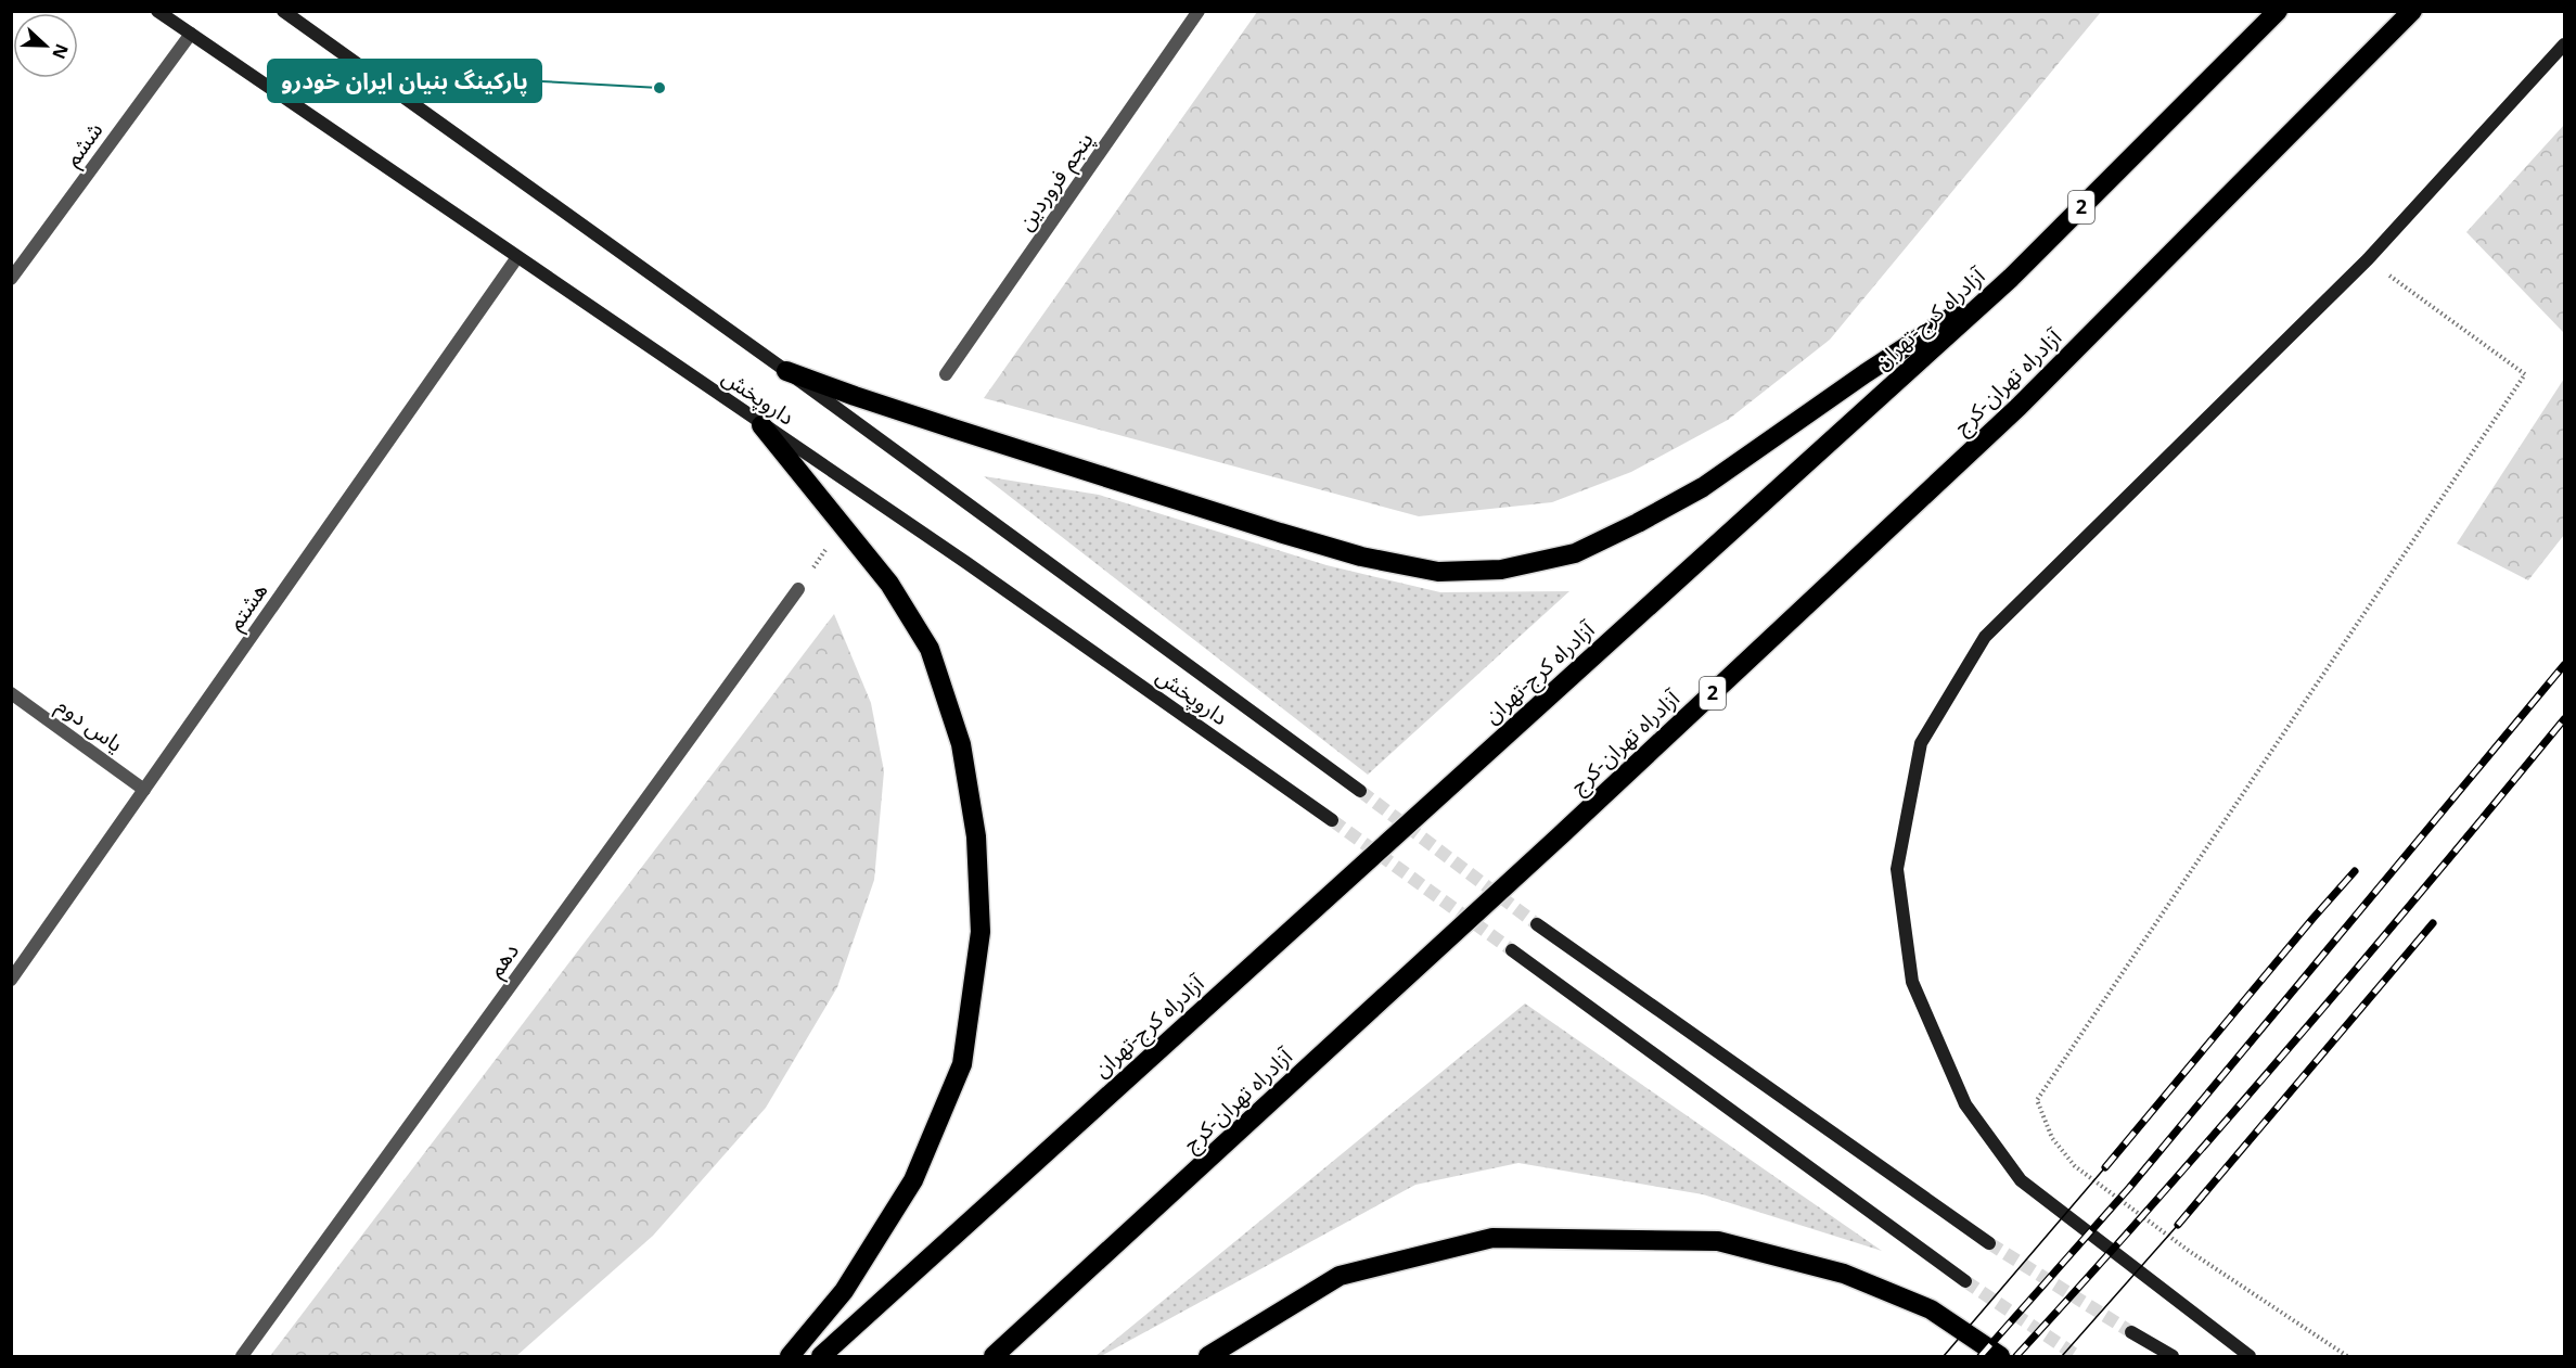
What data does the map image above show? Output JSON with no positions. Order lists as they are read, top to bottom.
{
  "streets": {
    "highway": ["2", "آزادراه کرج-تهران", "آزادراه تهران-کرج"],
    "street": [
      "ششم",
      "پنجم فروردین",
      "داروپخش",
      "هشتم",
      "یاس دوم",
      "دهم"
    ]
  },
  "crossings": [
    ["ششم", "داروپخش"],
    ["داروپخش", "هشتم"],
    ["هشتم", "یاس دوم"]
  ],
  "places": ["پارکینگ بنیان ایران خودرو"],
  "north": "right"
}
